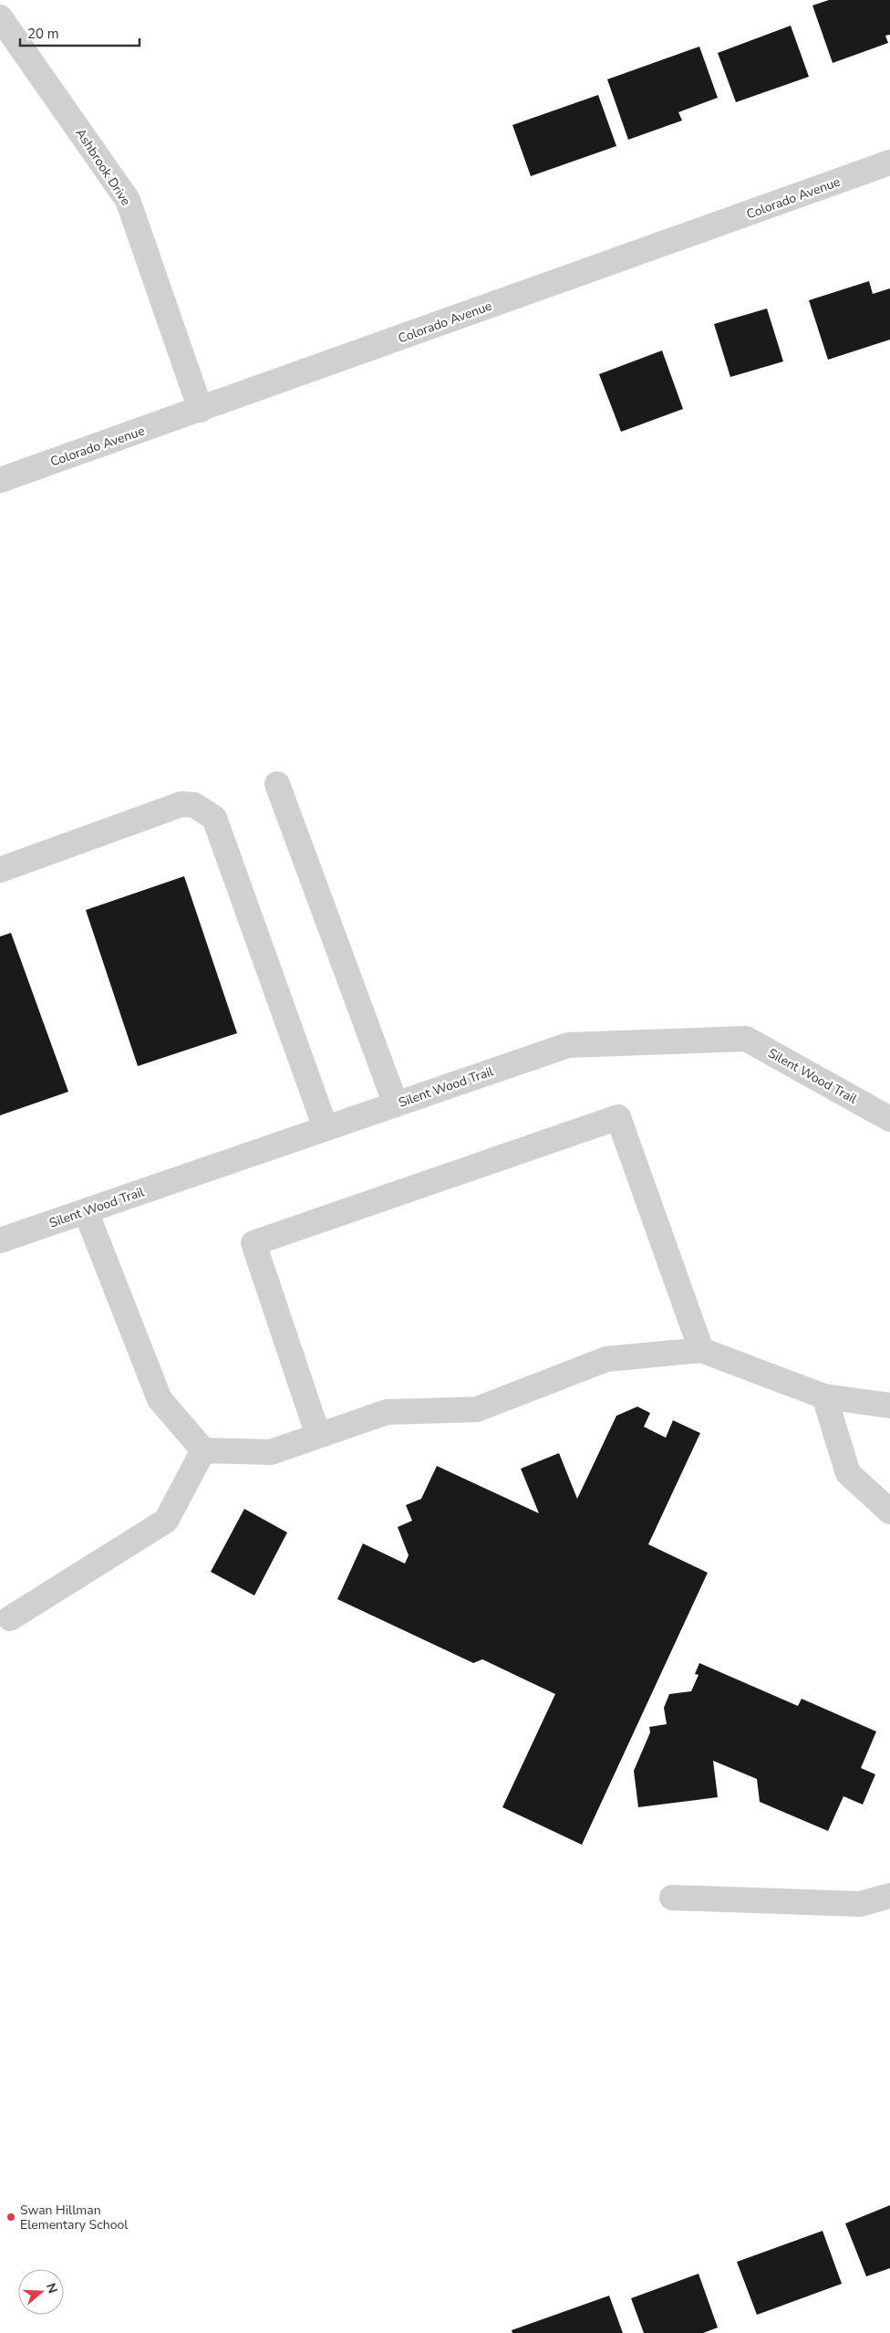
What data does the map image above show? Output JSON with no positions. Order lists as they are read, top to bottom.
{
  "streets": {
    "street": ["Ashbrook Drive", "Colorado Avenue", "Silent Wood Trail"]
  },
  "crossings": [
    ["Ashbrook Drive", "Colorado Avenue"]
  ],
  "places": ["Swan Hillman Elementary School"],
  "scale_bar": "20 m",
  "north": "right"
}
